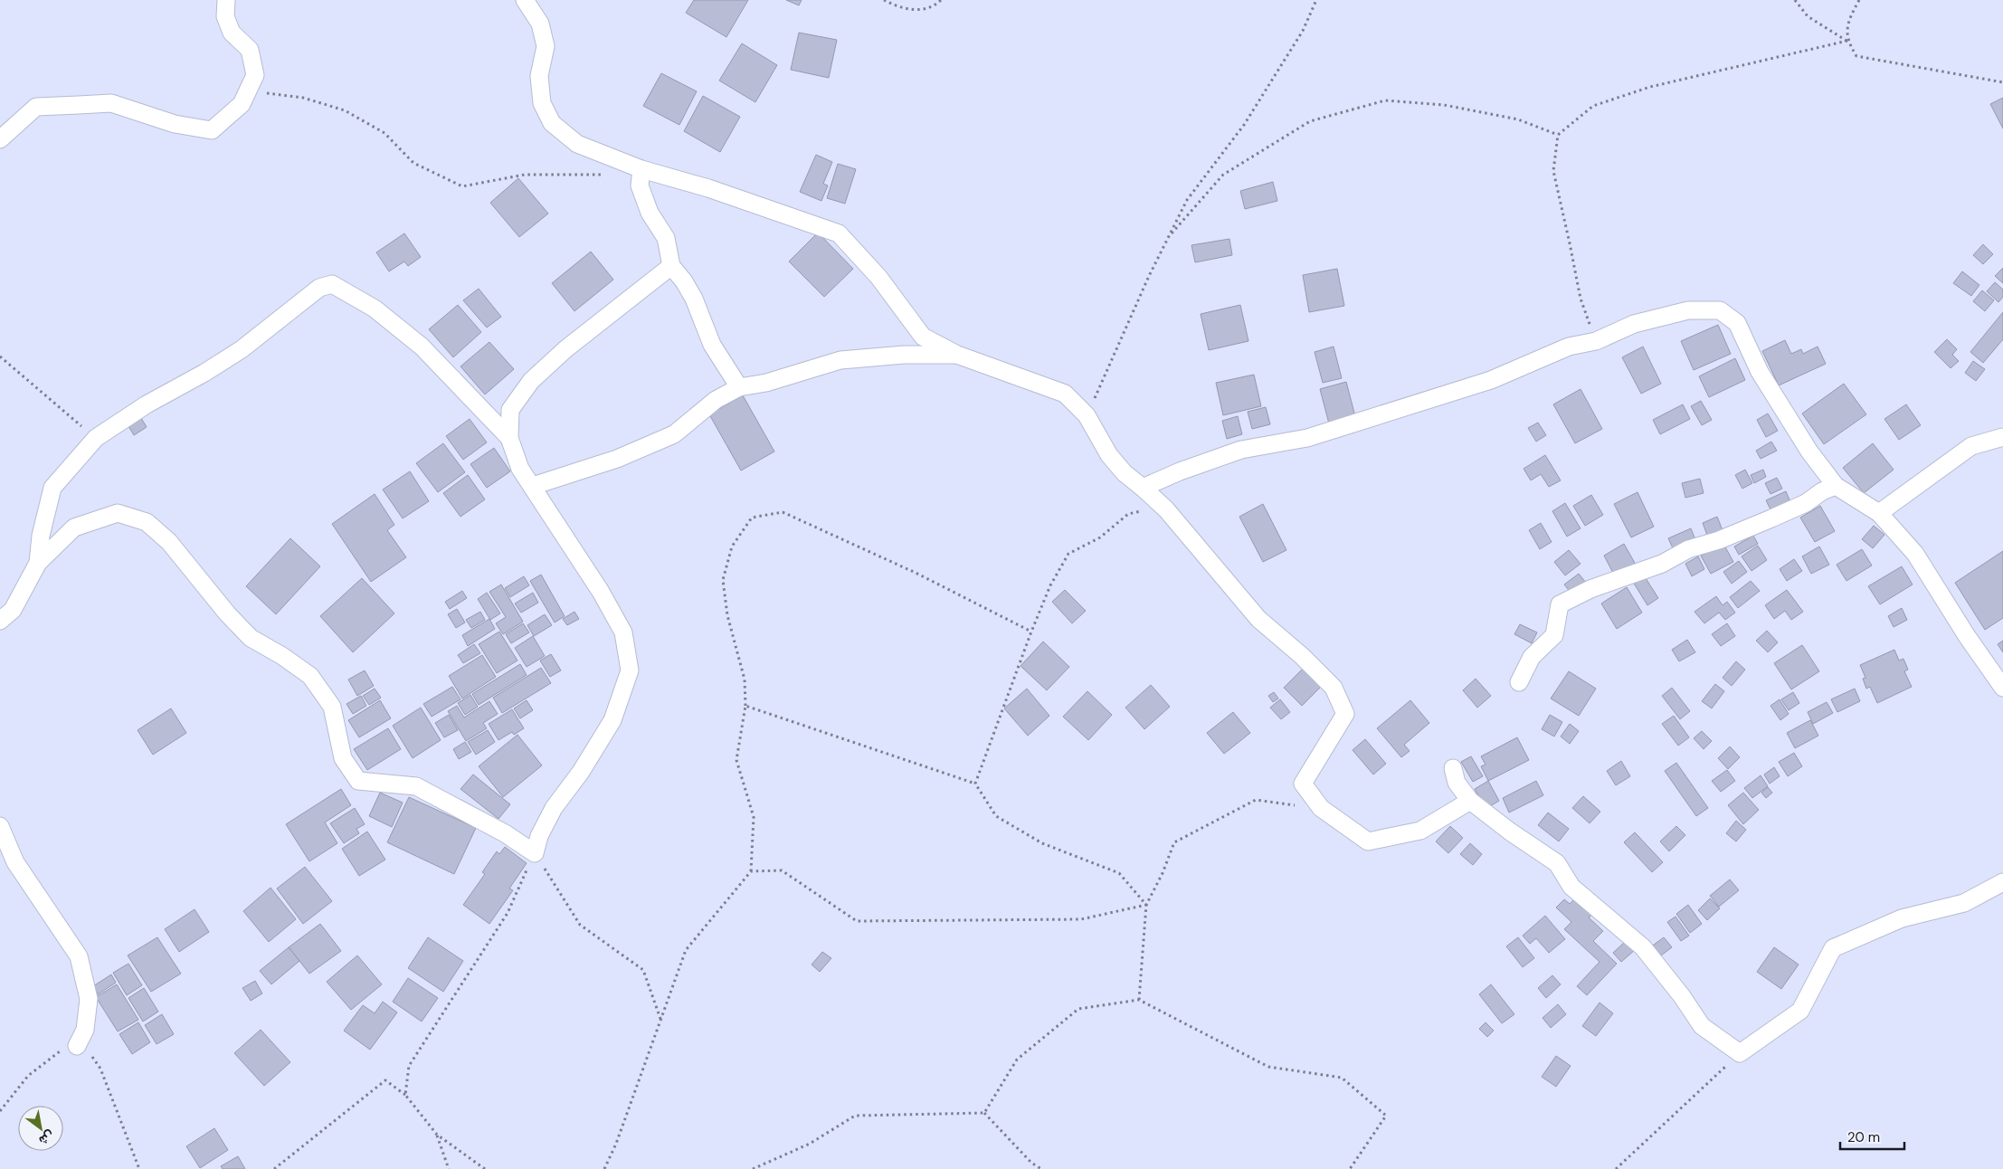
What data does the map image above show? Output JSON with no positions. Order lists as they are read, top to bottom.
{
  "scale_bar": "20 m",
  "north": "bottom right"
}
